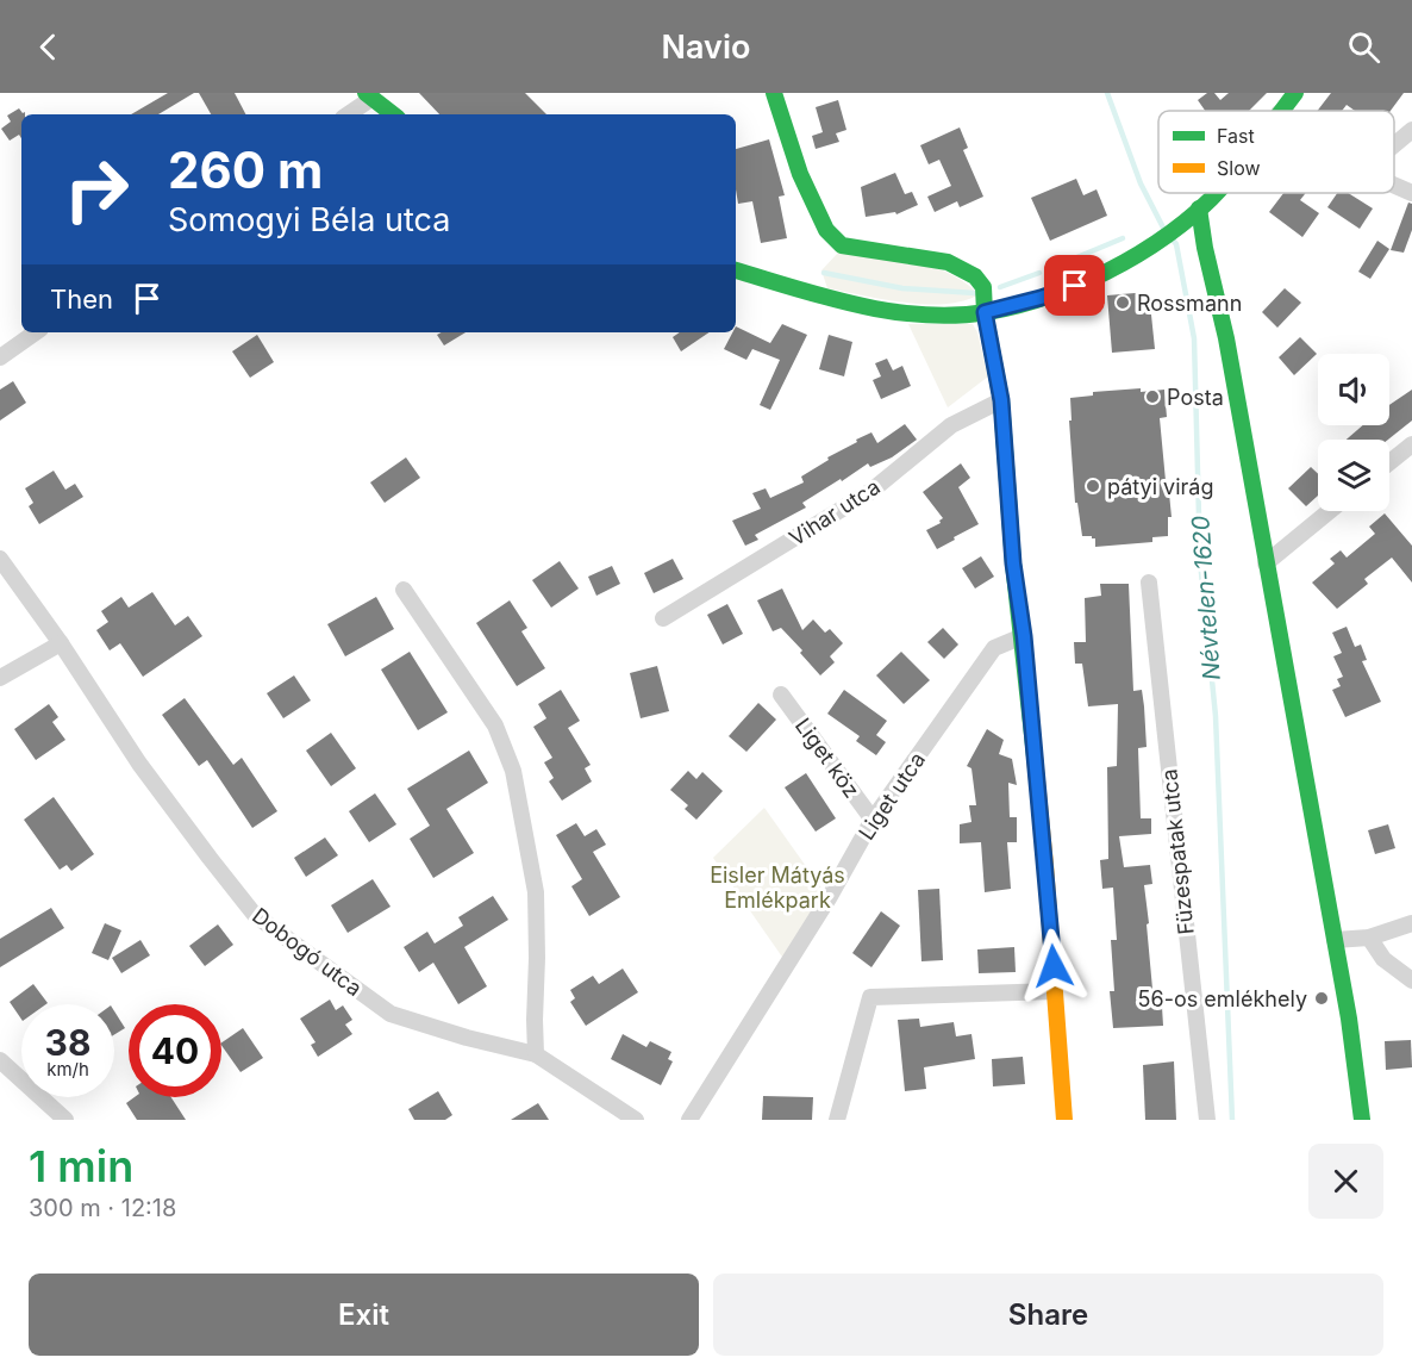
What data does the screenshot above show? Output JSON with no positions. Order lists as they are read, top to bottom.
{
  "streets": {
    "street": [
      "Vihar utca",
      "Liget köz",
      "Liget utca",
      "Füzespatak utca",
      "Dobogó utca"
    ]
  },
  "crossings": [
    ["Liget köz", "Liget utca"]
  ],
  "water": ["Névtelen-1620"],
  "parks": ["Eisler Mátyás Emlékpark"],
  "places": [
    "Rossmann",
    "Posta",
    "pátyi virág",
    "56-os emlékhely"
  ],
  "legend": ["Fast", "Slow"],
  "page": {
    "header": "Navio",
    "turn": ["260 m", "Somogyi Béla utca"],
    "then": "Then",
    "speed": "38 km/h",
    "limit": "40",
    "heading": ["1 min", "300 m · 12:18"],
    "buttons": ["Exit", "Share"]
  }
}
